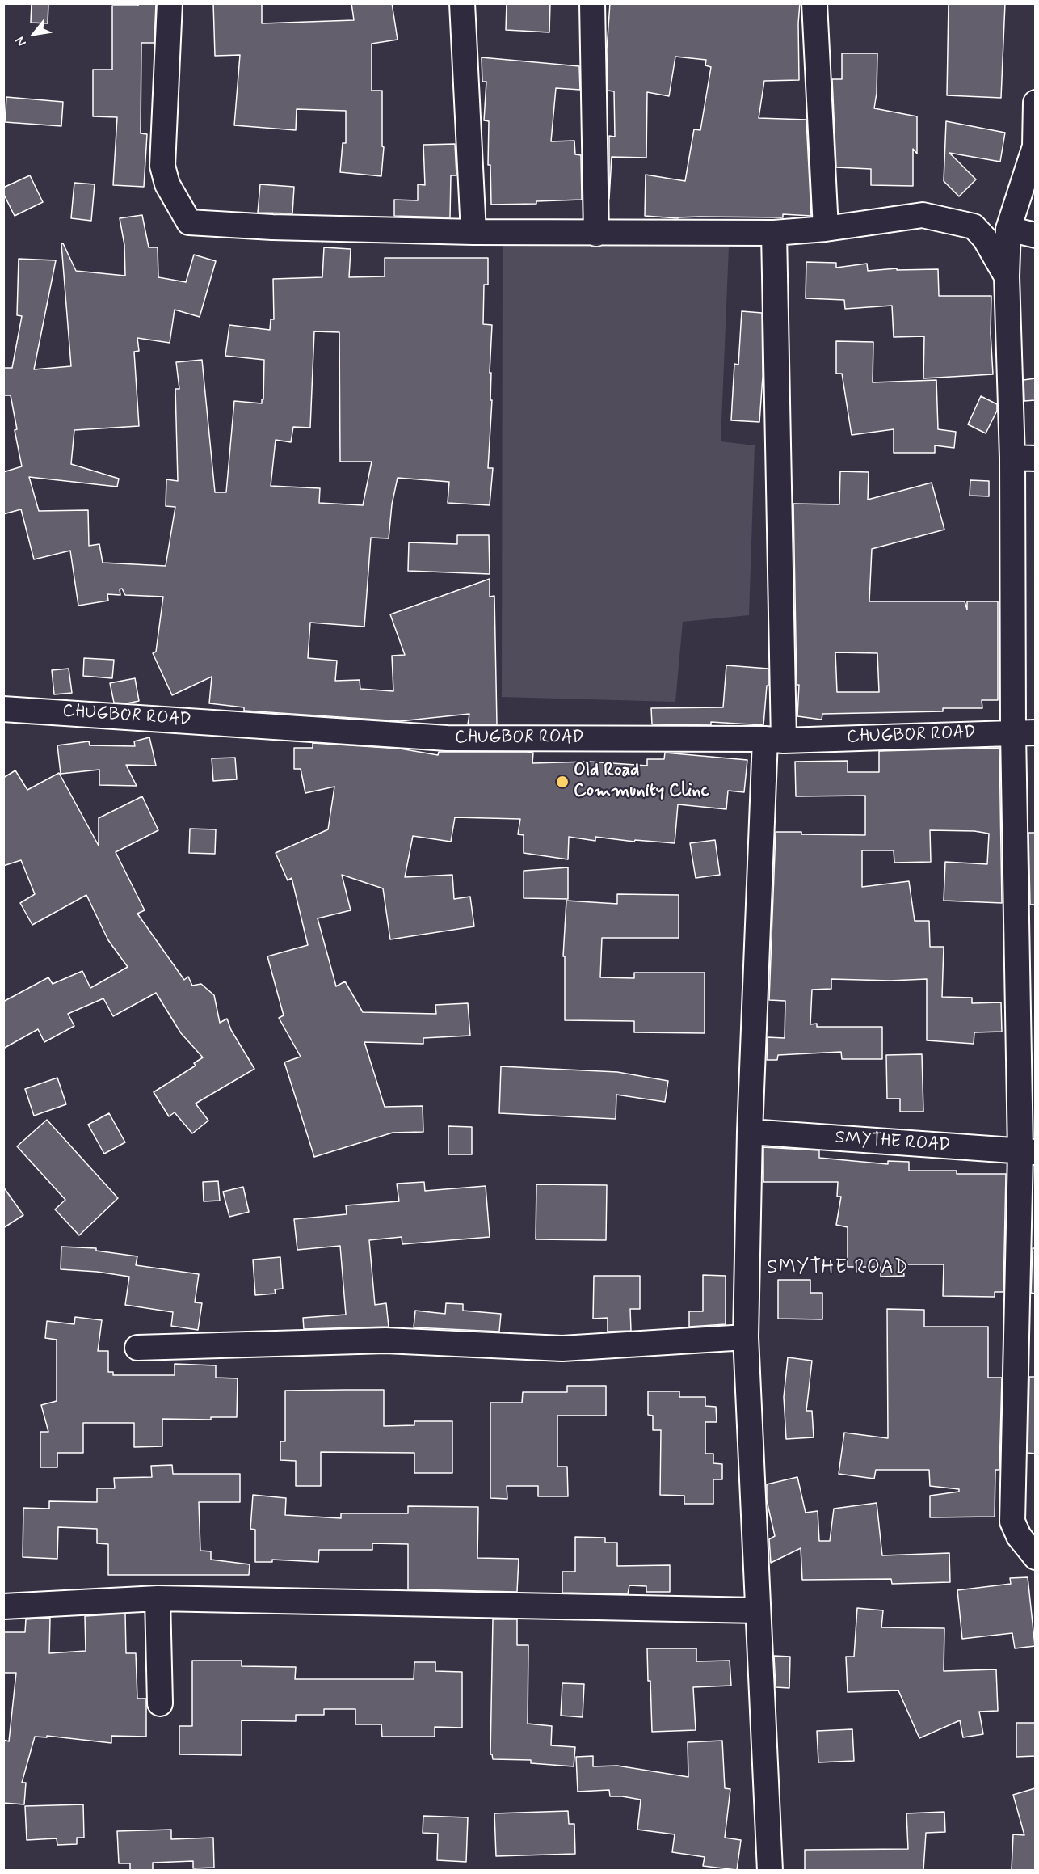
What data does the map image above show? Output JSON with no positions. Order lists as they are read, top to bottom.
{
  "streets": {
    "street": ["CHUGBOR ROAD", "SMYTHE ROAD"]
  },
  "districts": ["SMYTHE ROAD"],
  "places": ["Old Road Community Clinc"],
  "north": "bottom left"
}
